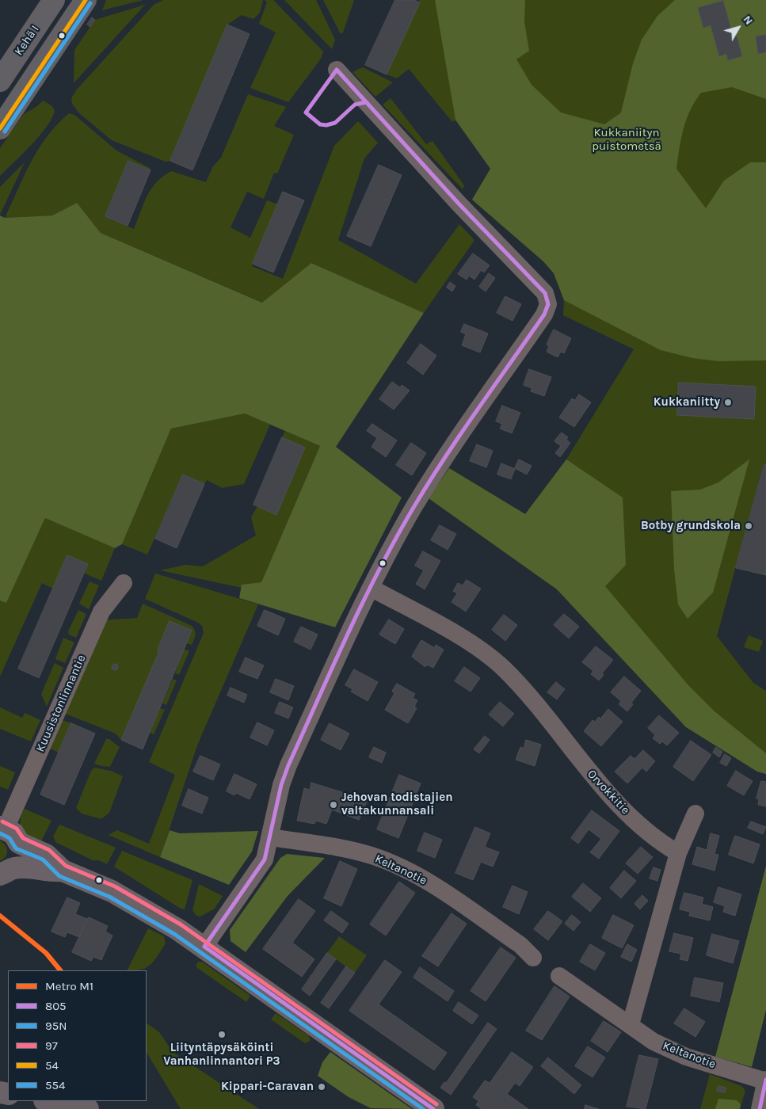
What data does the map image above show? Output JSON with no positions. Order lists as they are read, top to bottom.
{
  "streets": {
    "highway": ["Kehä I"],
    "street": ["Kuusistonlinnantie", "Orvokkitie", "Keltanotie"]
  },
  "parks": ["Kukkaniityn puistometsä"],
  "places": [
    "Kukkaniitty",
    "Botby grundskola",
    "Jehovan todistajien valtakunnansali",
    "Liityntäpysäköinti Vanhanlinnantori P3",
    "Kippari-Caravan"
  ],
  "lines": [
    "transit line 54",
    "transit line 554",
    "transit line 805",
    "transit line 97",
    "transit line 95N",
    "metro line M1"
  ],
  "legend": [
    "Metro M1",
    "805",
    "95N",
    "97",
    "54",
    "554"
  ],
  "north": "top right"
}
